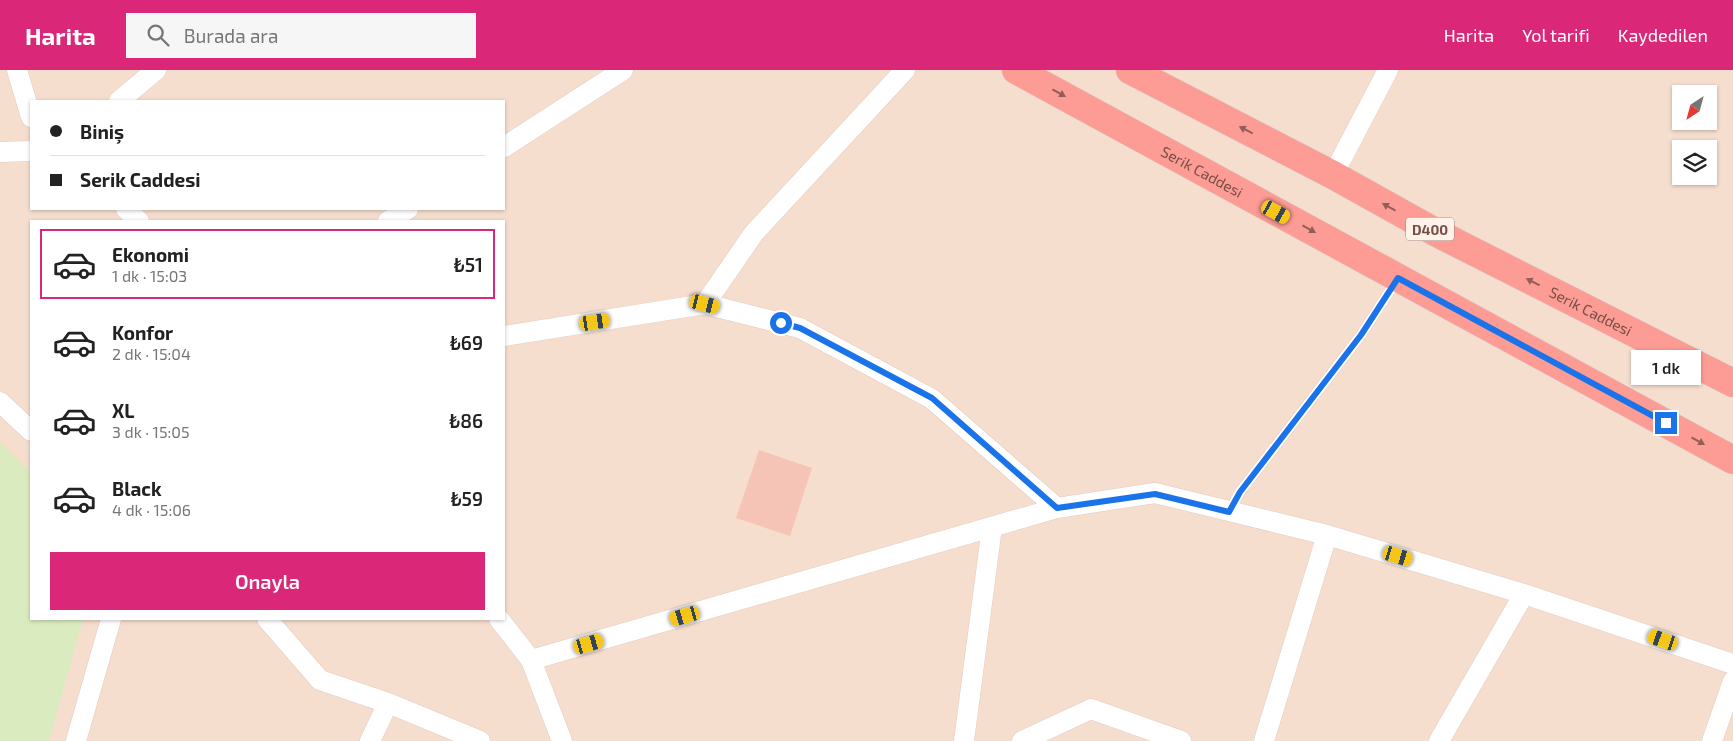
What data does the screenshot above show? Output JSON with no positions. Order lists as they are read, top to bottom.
{
  "streets": {
    "highway": ["Serik Caddesi", "D400"]
  },
  "north": "bottom left",
  "page": {
    "header": "Harita",
    "search": "Burada ara",
    "nav": ["Harita", "Yol tarifi", "Kaydedilen"],
    "banner": ["Biniş", "Serik Caddesi"],
    "list": [
      {
        "name": "Ekonomi",
        "note": "1 dk · 15:03",
        "value": "₺51"
      },
      {
        "name": "Konfor",
        "note": "2 dk · 15:04",
        "value": "₺69"
      },
      {
        "name": "XL",
        "note": "3 dk · 15:05",
        "value": "₺86"
      },
      {
        "name": "Black",
        "note": "4 dk · 15:06",
        "value": "₺59"
      }
    ],
    "bubble": "1 dk",
    "buttons": "Onayla"
  }
}
